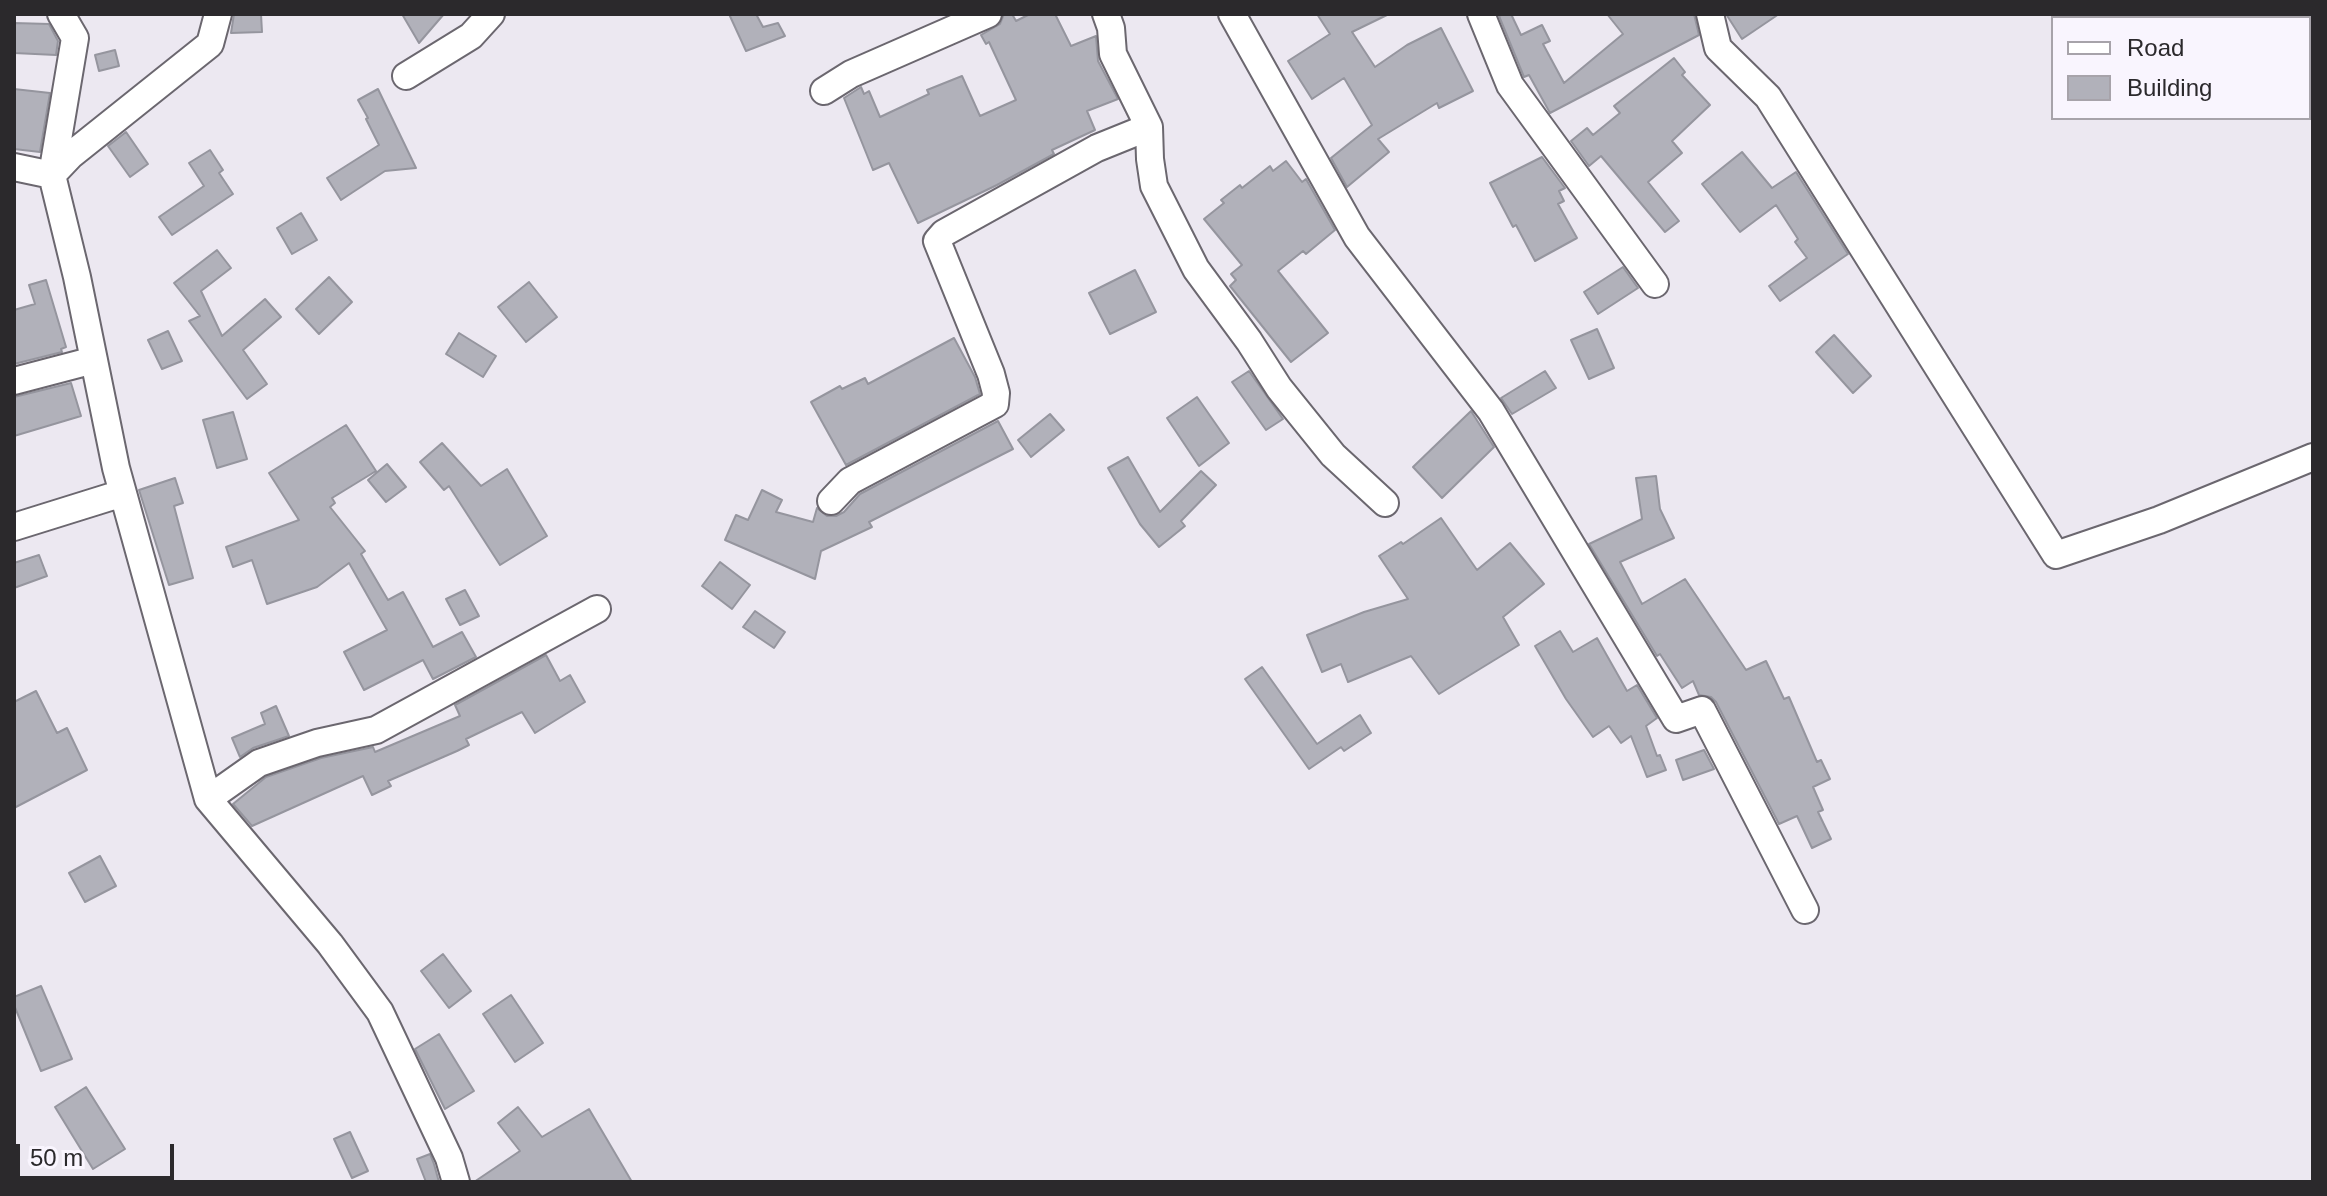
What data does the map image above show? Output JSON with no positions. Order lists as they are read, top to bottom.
{
  "legend": ["Road", "Building"],
  "scale_bar": "50 m"
}
